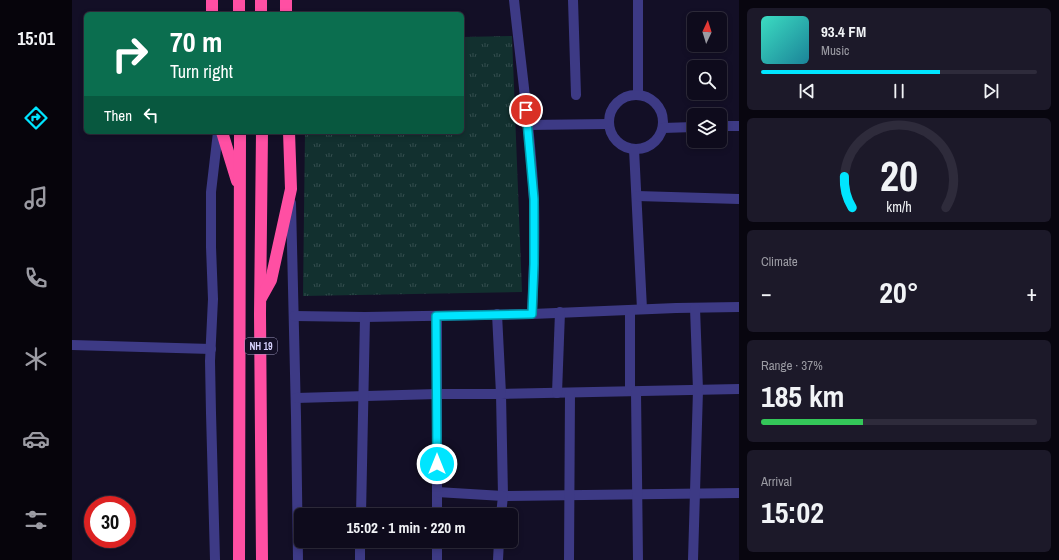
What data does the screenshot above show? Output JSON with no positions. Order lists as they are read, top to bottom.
{
  "streets": {
    "highway": ["NH 19"]
  },
  "north": "top",
  "page": {
    "tabs": "15:01",
    "turn": ["70 m", "Turn right"],
    "song": ["93.4 FM", "Music"],
    "then": "Then",
    "tile": [
      "Climate",
      ["Range · 37%", "185 km"],
      ["Arrival", "15:02"]
    ],
    "heat": ["−", "20°", "+"],
    "limit": "30",
    "trip": "15:02 · 1 min · 220 m",
    "gauge": ["20", "km/h"]
  }
}
